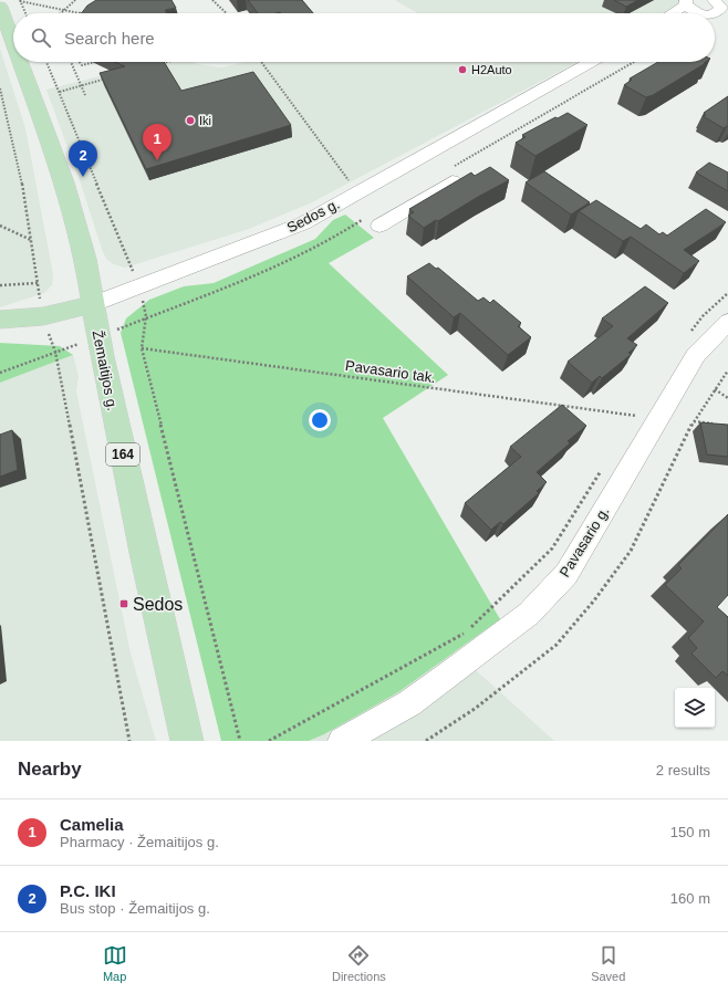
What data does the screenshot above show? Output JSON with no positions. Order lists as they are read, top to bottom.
{
  "streets": {
    "main road": ["Sedos g.", "Žemaitijos g.", "164"],
    "street": ["Pavasario g."],
    "path": ["Pavasario tak."]
  },
  "crossings": [
    ["Sedos g.", "Žemaitijos g."]
  ],
  "places": {
    "other": ["H2Auto", "Iki"],
    "transit": ["Sedos"]
  },
  "page": {
    "search": "Search here",
    "pins": ["1", "2"],
    "heading": ["Nearby", "2 results"],
    "list": [
      {
        "mark": "1",
        "name": "Camelia",
        "note": "Pharmacy · Žemaitijos g.",
        "value": "150 m"
      },
      {
        "mark": "2",
        "name": "P.C. IKI",
        "note": "Bus stop · Žemaitijos g.",
        "value": "160 m"
      }
    ],
    "nav": ["Map", "Directions", "Saved"]
  }
}
